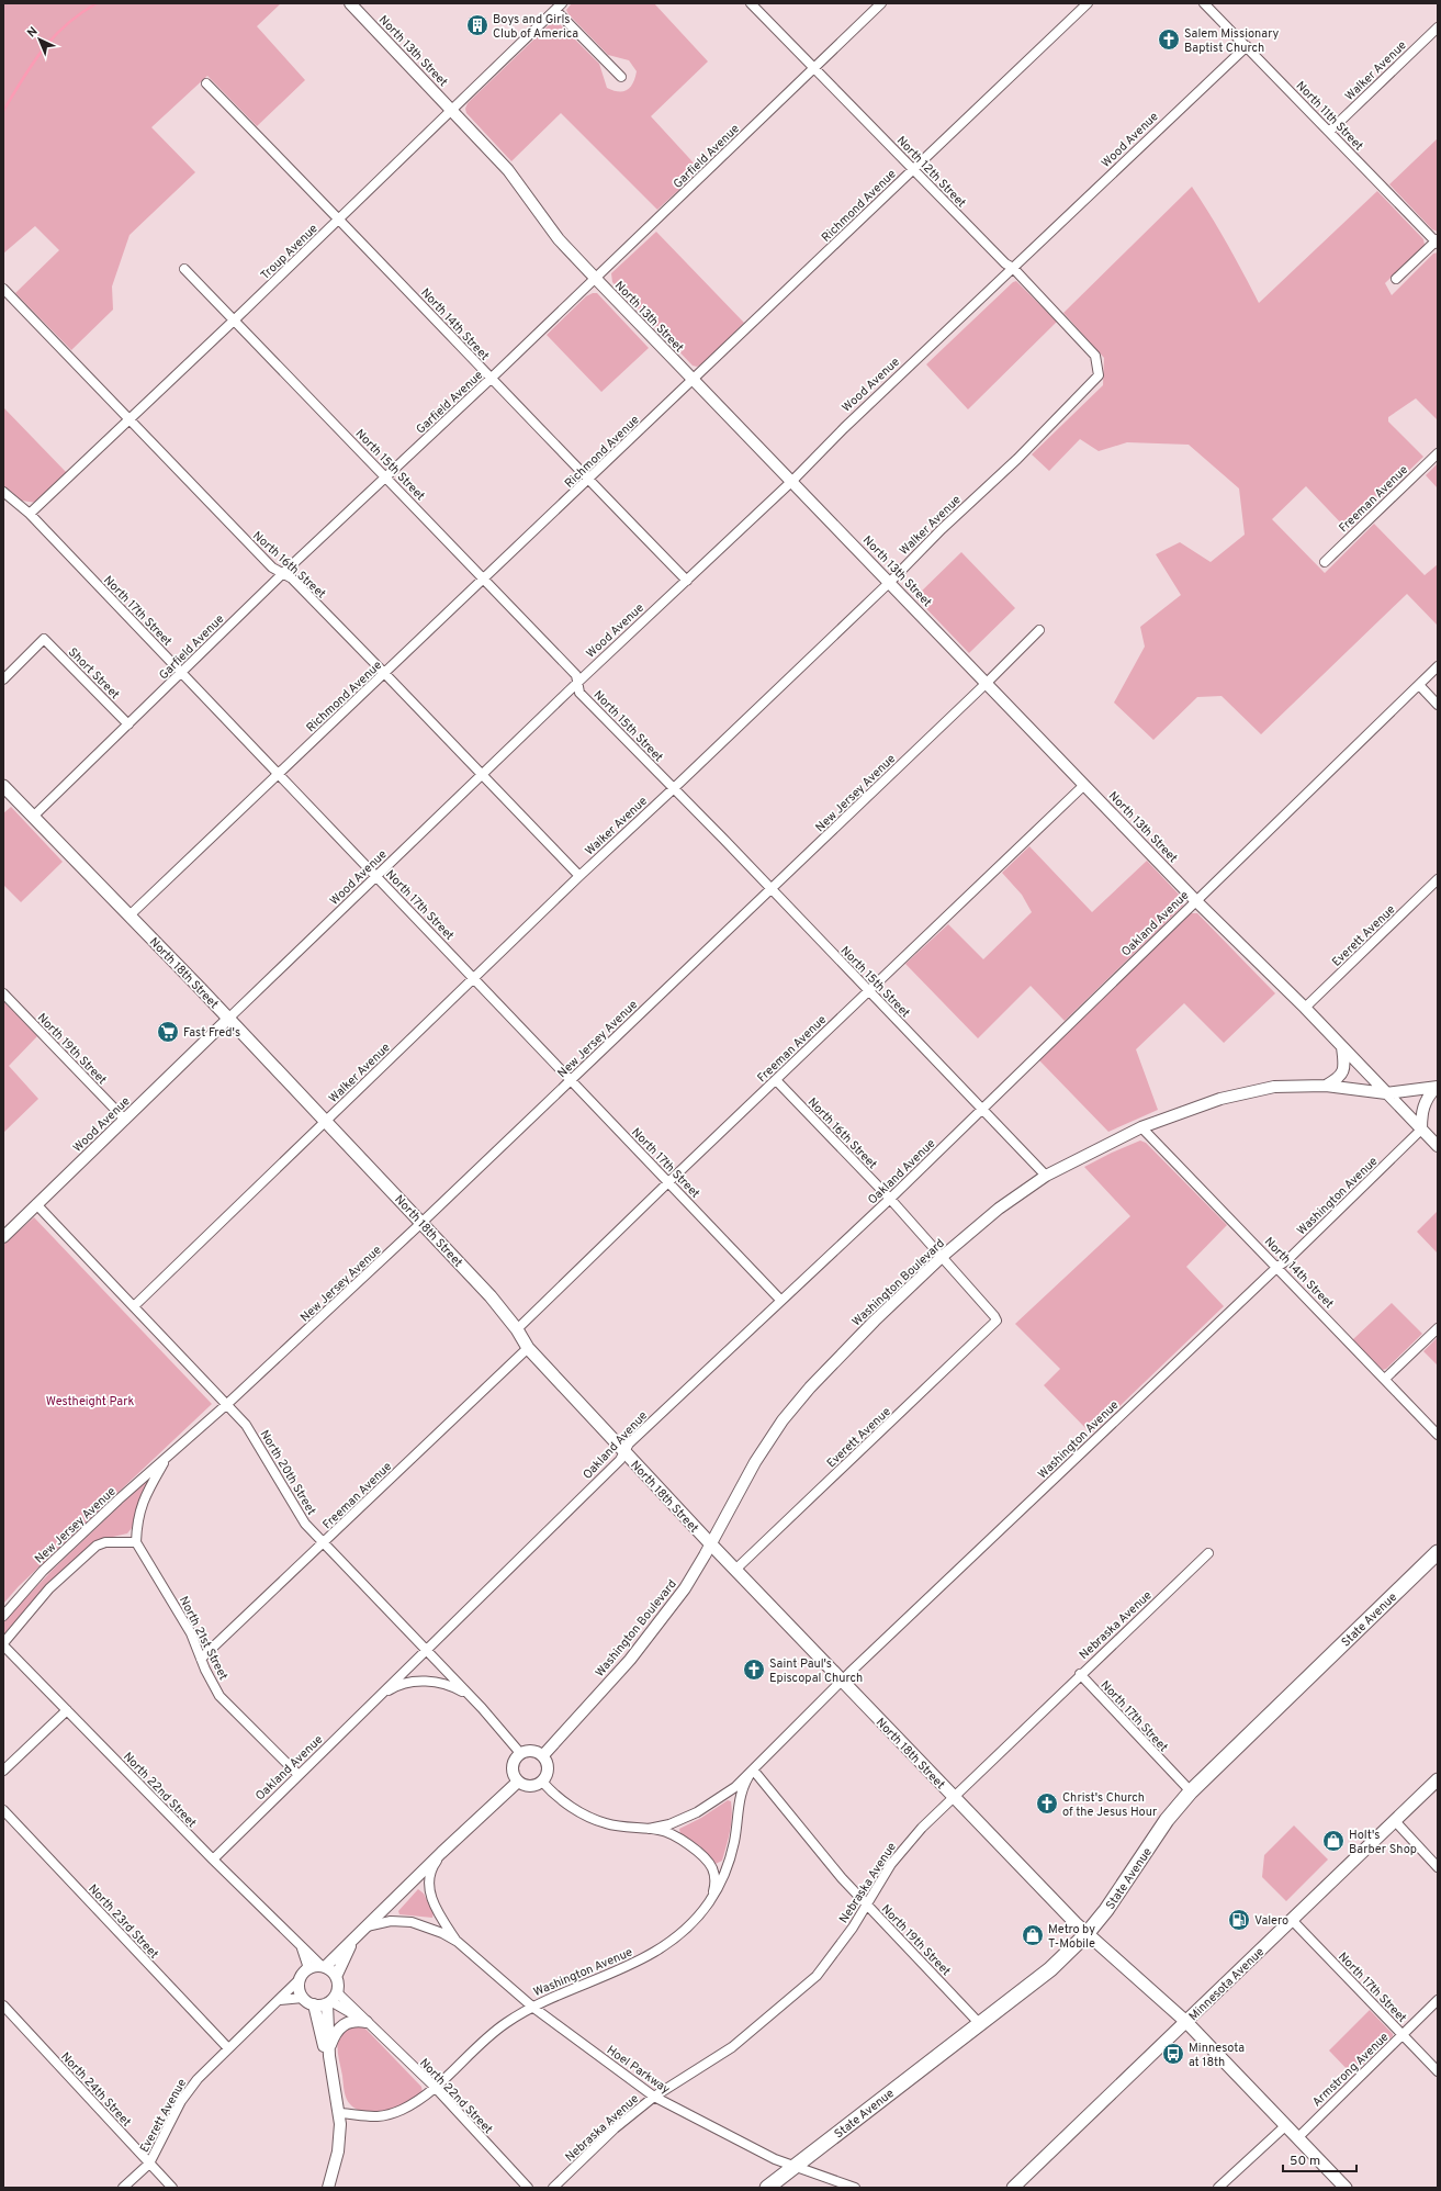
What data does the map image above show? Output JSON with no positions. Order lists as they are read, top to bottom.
{
  "streets": {
    "main road": ["North 18th Street", "State Avenue", "Minnesota Avenue"],
    "street": [
      "North 13th Street",
      "Walker Avenue",
      "North 11th Street",
      "Wood Avenue",
      "Garfield Avenue",
      "North 12th Street",
      "Richmond Avenue",
      "Troup Avenue",
      "North 14th Street",
      "North 15th Street",
      "Freeman Avenue",
      "North 16th Street",
      "North 17th Street",
      "Short Street",
      "New Jersey Avenue",
      "Oakland Avenue",
      "Everett Avenue",
      "North 19th Street",
      "Washington Avenue",
      "Washington Boulevard",
      "North 20th Street",
      "Nebraska Avenue",
      "North 21st Street",
      "North 22nd Street",
      "North 23rd Street",
      "Hoel Parkway",
      "Armstrong Avenue",
      "North 24th Street"
    ]
  },
  "crossings": [
    ["North 13th Street", "Walker Avenue"],
    ["North 13th Street", "Wood Avenue"],
    ["North 13th Street", "Garfield Avenue"],
    ["North 13th Street", "Richmond Avenue"],
    ["North 13th Street", "Troup Avenue"],
    ["North 13th Street", "Freeman Avenue"],
    ["North 13th Street", "New Jersey Avenue"],
    ["North 13th Street", "Oakland Avenue"],
    ["North 13th Street", "Everett Avenue"],
    ["North 13th Street", "Washington Avenue"],
    ["North 13th Street", "Washington Boulevard"],
    ["Walker Avenue", "North 11th Street"],
    ["Walker Avenue", "North 12th Street"],
    ["Walker Avenue", "North 15th Street"],
    ["Walker Avenue", "North 16th Street"],
    ["Walker Avenue", "North 17th Street"],
    ["Walker Avenue", "North 18th Street"],
    ["Walker Avenue", "North 20th Street"],
    ["North 11th Street", "Wood Avenue"],
    ["Wood Avenue", "North 12th Street"],
    ["Wood Avenue", "North 14th Street"],
    ["Wood Avenue", "North 15th Street"],
    ["Wood Avenue", "North 16th Street"],
    ["Wood Avenue", "North 17th Street"],
    ["Wood Avenue", "North 18th Street"],
    ["Wood Avenue", "North 19th Street"],
    ["Wood Avenue", "North 20th Street"],
    ["Garfield Avenue", "North 12th Street"],
    ["Garfield Avenue", "North 14th Street"],
    ["Garfield Avenue", "North 15th Street"],
    ["Garfield Avenue", "North 16th Street"],
    ["Garfield Avenue", "North 17th Street"],
    ["Garfield Avenue", "Short Street"],
    ["Garfield Avenue", "North 18th Street"],
    ["North 12th Street", "Richmond Avenue"],
    ["Richmond Avenue", "North 14th Street"],
    ["Richmond Avenue", "North 15th Street"],
    ["Richmond Avenue", "North 16th Street"],
    ["Richmond Avenue", "North 17th Street"],
    ["Richmond Avenue", "North 18th Street"],
    ["Troup Avenue", "North 14th Street"],
    ["Troup Avenue", "North 15th Street"],
    ["Troup Avenue", "North 16th Street"],
    ["Troup Avenue", "North 17th Street"],
    ["North 14th Street", "Washington Avenue"],
    ["North 14th Street", "Washington Boulevard"],
    ["North 15th Street", "Freeman Avenue"],
    ["North 15th Street", "New Jersey Avenue"],
    ["North 15th Street", "Oakland Avenue"],
    ["North 15th Street", "Washington Boulevard"],
    ["Freeman Avenue", "North 16th Street"],
    ["Freeman Avenue", "North 17th Street"],
    ["Freeman Avenue", "North 18th Street"],
    ["Freeman Avenue", "North 20th Street"],
    ["Freeman Avenue", "North 21st Street"],
    ["North 16th Street", "Oakland Avenue"],
    ["North 16th Street", "Everett Avenue"],
    ["North 16th Street", "Washington Boulevard"],
    ["North 17th Street", "New Jersey Avenue"],
    ["North 17th Street", "Oakland Avenue"],
    ["North 17th Street", "State Avenue"],
    ["North 17th Street", "Nebraska Avenue"],
    ["North 17th Street", "Minnesota Avenue"],
    ["North 17th Street", "Armstrong Avenue"],
    ["New Jersey Avenue", "North 18th Street"],
    ["New Jersey Avenue", "North 20th Street"],
    ["New Jersey Avenue", "North 21st Street"],
    ["Oakland Avenue", "North 18th Street"],
    ["Oakland Avenue", "North 20th Street"],
    ["Oakland Avenue", "North 21st Street"],
    ["Oakland Avenue", "North 22nd Street"],
    ["Everett Avenue", "North 18th Street"],
    ["Everett Avenue", "North 22nd Street"],
    ["Everett Avenue", "North 23rd Street"],
    ["Everett Avenue", "North 24th Street"],
    ["North 18th Street", "Washington Avenue"],
    ["North 18th Street", "Washington Boulevard"],
    ["North 18th Street", "State Avenue"],
    ["North 18th Street", "Nebraska Avenue"],
    ["North 18th Street", "Minnesota Avenue"],
    ["North 18th Street", "Armstrong Avenue"],
    ["North 19th Street", "Washington Avenue"],
    ["North 19th Street", "State Avenue"],
    ["North 19th Street", "Nebraska Avenue"],
    ["Washington Avenue", "North 22nd Street"],
    ["Washington Avenue", "Hoel Parkway"],
    ["Washington Boulevard", "North 20th Street"],
    ["State Avenue", "Hoel Parkway"],
    ["Nebraska Avenue", "Hoel Parkway"]
  ],
  "parks": ["Westheight Park"],
  "places": {
    "building": ["Boys and Girls Club of America"],
    "church": ["Salem Missionary Baptist Church", "Saint Paul's Episcopal Church", "Christ's Church of the Jesus Hour"],
    "supermarket": ["Fast Fred's"],
    "shop": ["Holt's Barber Shop", "Metro by T-Mobile"],
    "fuel station": ["Valero"],
    "bus stop": ["Minnesota at 18th"]
  },
  "scale_bar": "50 m",
  "north": "top left"
}
